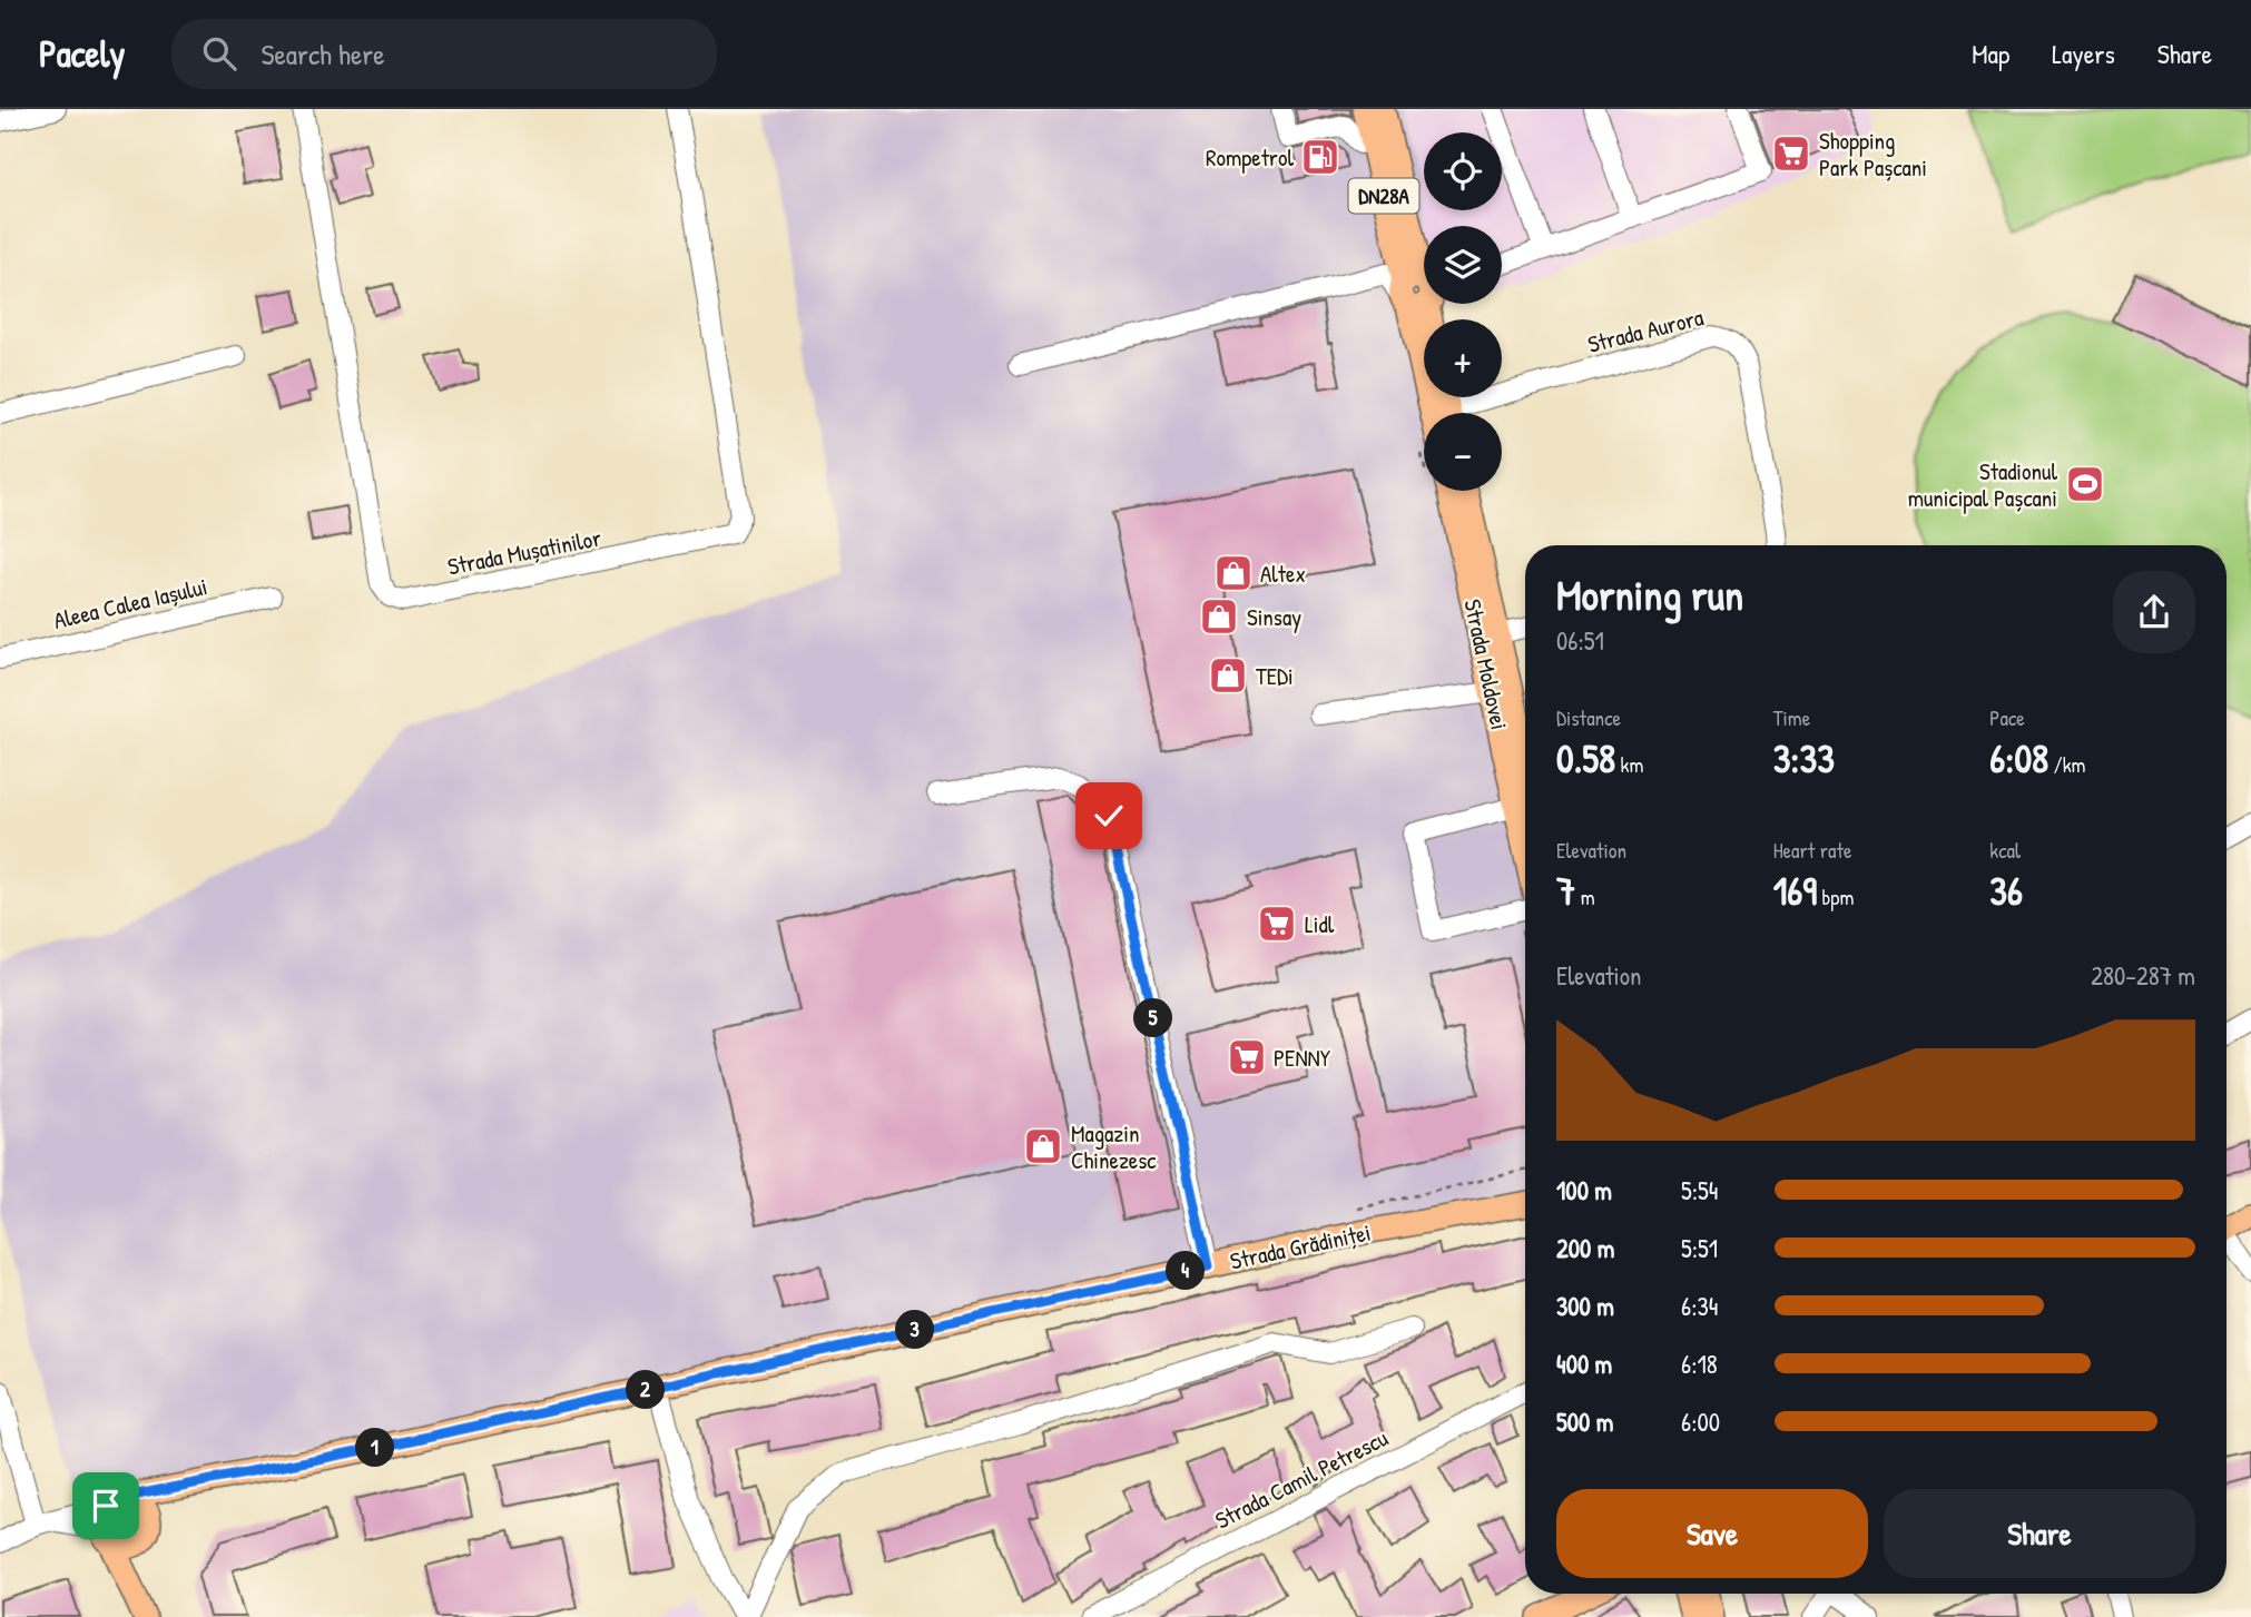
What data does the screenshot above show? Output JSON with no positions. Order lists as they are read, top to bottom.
{
  "streets": {
    "main road": ["DN28A", "Strada Moldovei", "Strada Grădiniței"],
    "street": [
      "Strada Aurora",
      "Strada Mușatinilor",
      "Aleea Calea Iașului",
      "Strada Camil Petrescu"
    ]
  },
  "places": {
    "supermarket": ["Shopping Park Pașcani", "Lidl", "PENNY"],
    "fuel station": ["Rompetrol"],
    "sports": ["Stadionul municipal Pașcani"],
    "shop": [
      "Altex",
      "Sinsay",
      "TEDi",
      "Magazin Chinezesc"
    ]
  },
  "page": {
    "header": "Pacely",
    "search": "Search here",
    "nav": ["Map", "Layers", "Share"],
    "map_buttons": ["+", "−"],
    "heading": ["Morning run", "06:51"],
    "stats": [
      ["Distance", "0.58 km"],
      ["Time", "3:33"],
      ["Pace", "6:08 /km"],
      ["Elevation", "7 m"],
      ["Heart rate", "169 bpm"],
      ["kcal", "36"]
    ],
    "chart": ["Elevation", "280–287 m"],
    "pins": [
      "5",
      "4",
      "3",
      "2",
      "1"
    ],
    "list": [
      {
        "name": "100 m",
        "note": "5:54"
      },
      {
        "name": "200 m",
        "note": "5:51"
      },
      {
        "name": "300 m",
        "note": "6:34"
      },
      {
        "name": "400 m",
        "note": "6:18"
      },
      {
        "name": "500 m",
        "note": "6:00"
      }
    ],
    "buttons": ["Save", "Share"]
  }
}
